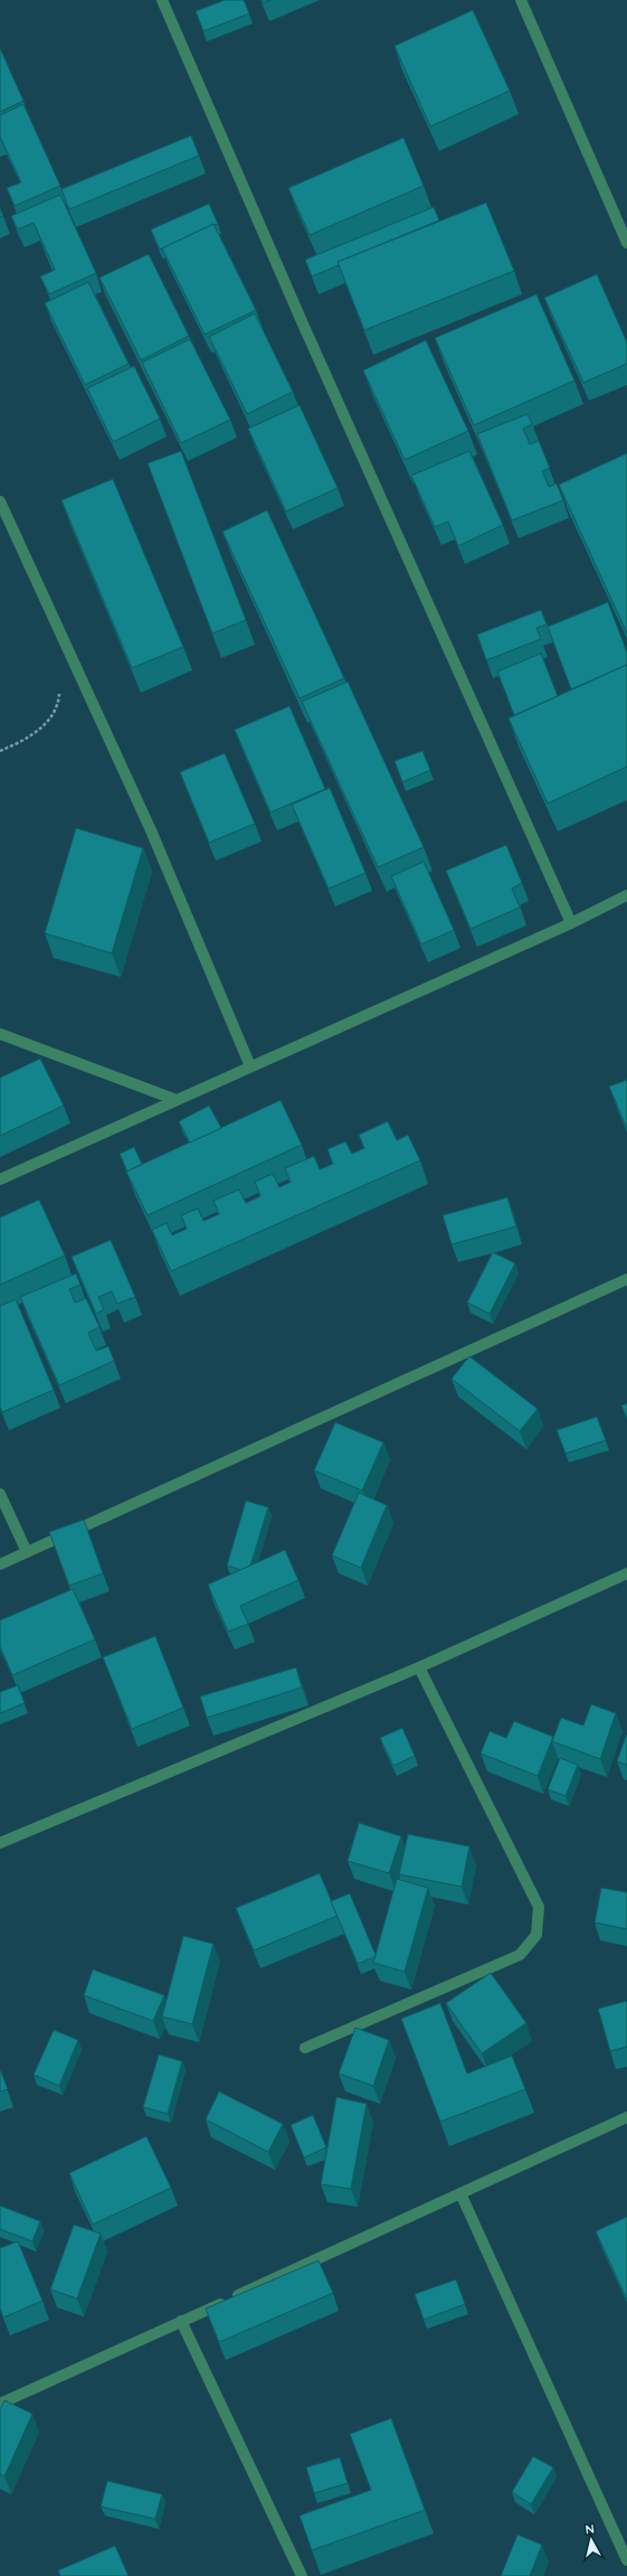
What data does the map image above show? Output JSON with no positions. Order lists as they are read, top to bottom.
{
  "north": "top"
}
